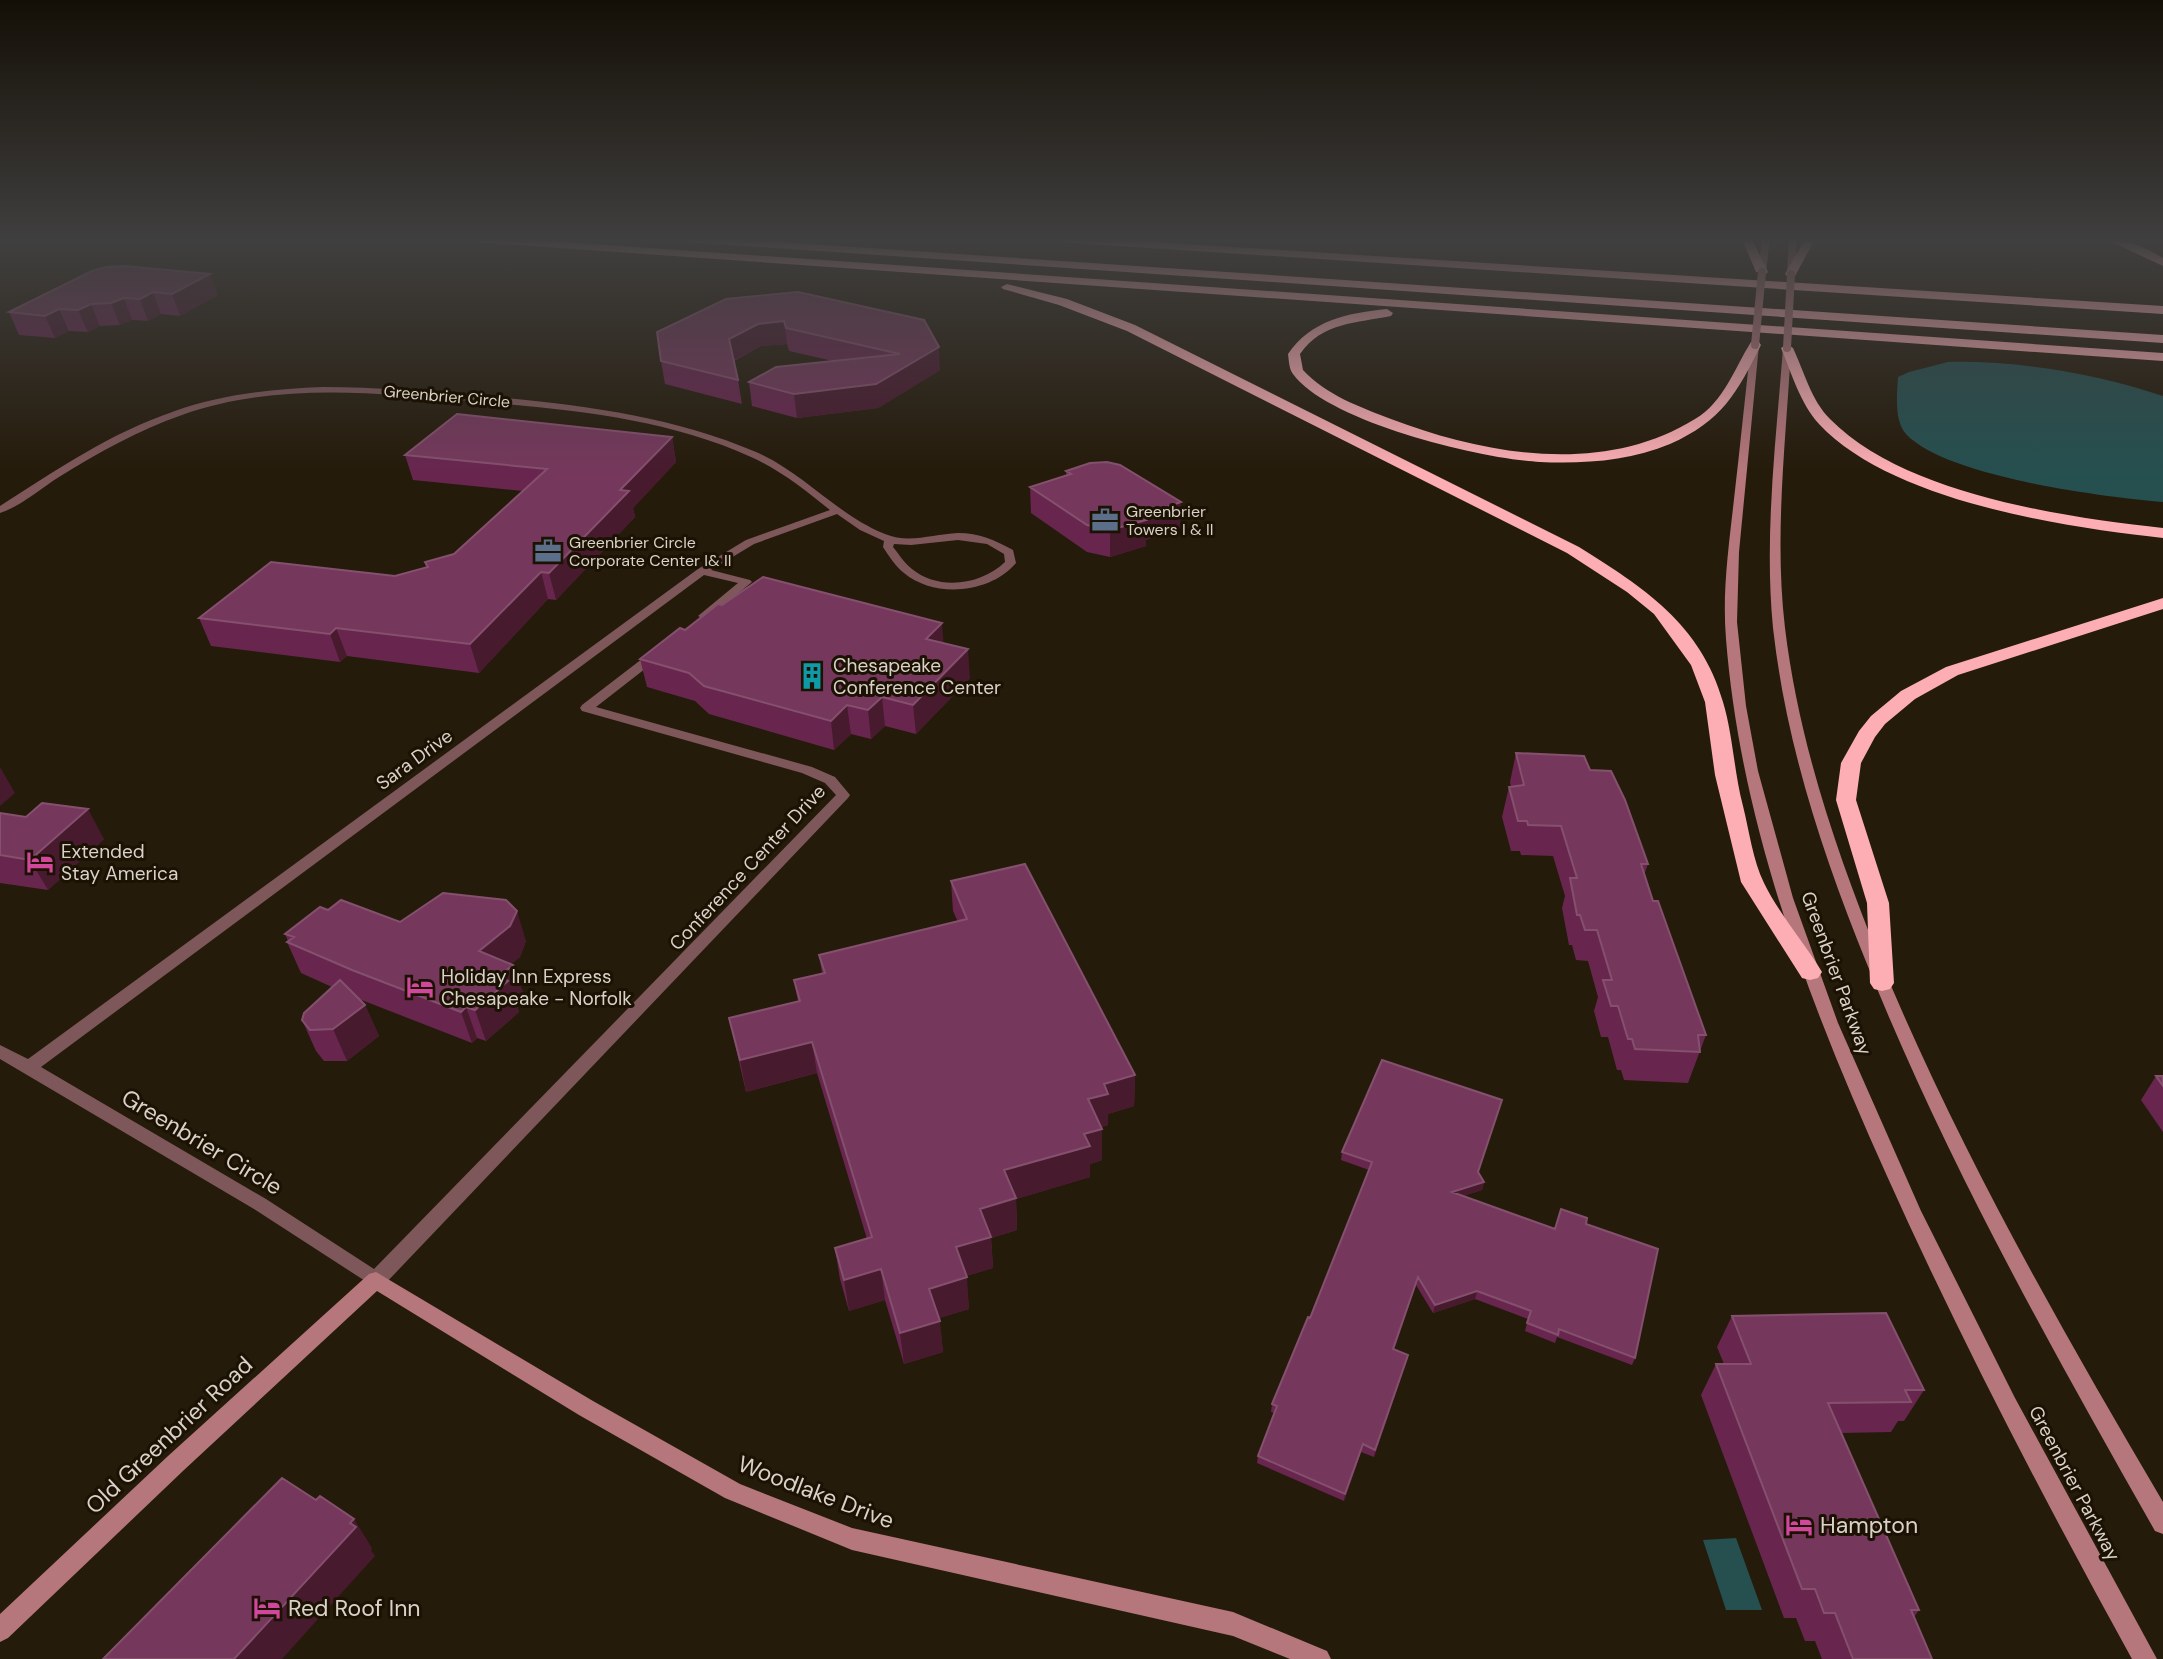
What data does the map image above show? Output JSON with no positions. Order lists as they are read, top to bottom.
{
  "streets": {
    "main road": ["Greenbrier Parkway", "Old Greenbrier Road", "Woodlake Drive"],
    "street": ["Greenbrier Circle", "Sara Drive", "Conference Center Drive"]
  },
  "crossings": [
    ["Greenbrier Circle", "Sara Drive"],
    ["Greenbrier Circle", "Conference Center Drive"],
    ["Greenbrier Circle", "Old Greenbrier Road"],
    ["Greenbrier Circle", "Woodlake Drive"],
    ["Conference Center Drive", "Old Greenbrier Road"],
    ["Conference Center Drive", "Woodlake Drive"],
    ["Old Greenbrier Road", "Woodlake Drive"]
  ],
  "places": {
    "office": ["Greenbrier Towers I & II", "Greenbrier Circle Corporate Center I& II"],
    "building": ["Chesapeake Conference Center"],
    "hotel": [
      "Extended Stay America",
      "Holiday Inn Express Chesapeake - Norfolk",
      "Hampton",
      "Red Roof Inn"
    ]
  }
}
